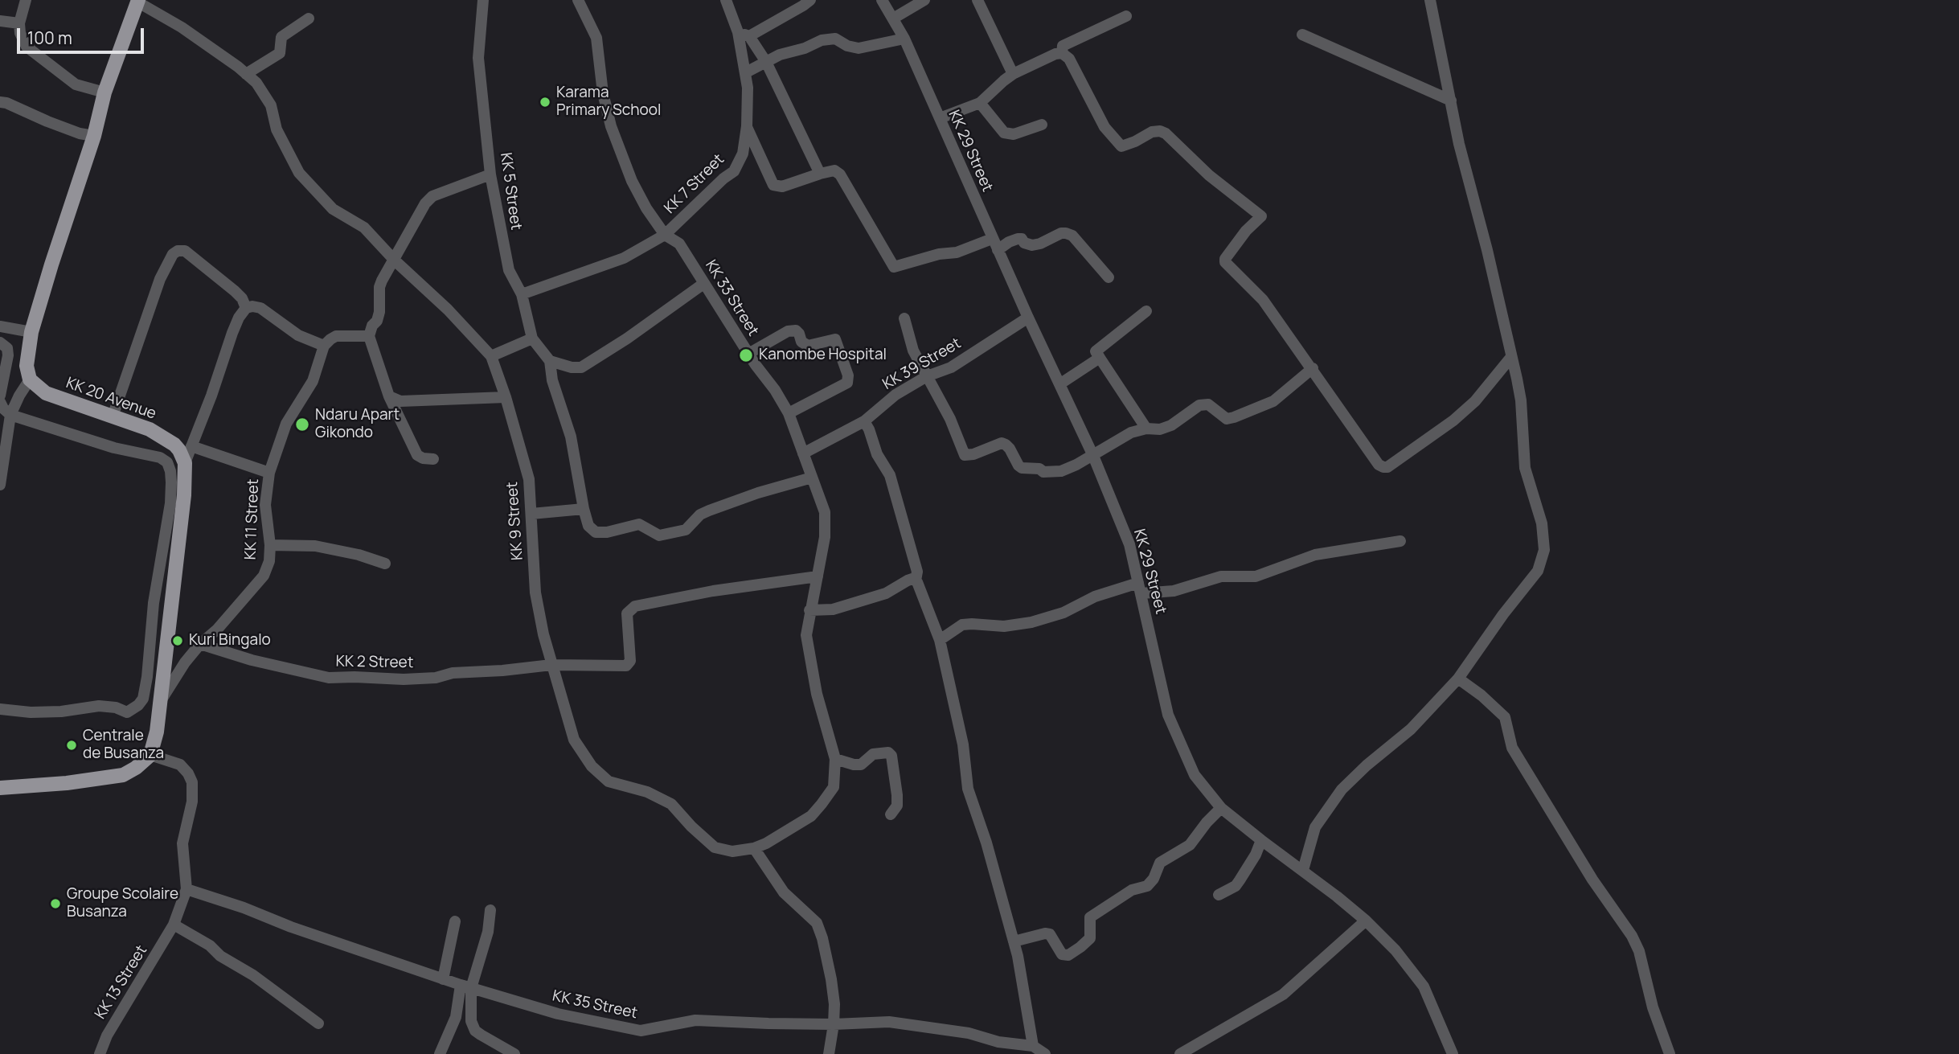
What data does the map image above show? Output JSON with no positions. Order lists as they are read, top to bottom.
{
  "streets": {
    "main road": ["KK 20 Avenue"],
    "street": [
      "KK 29 Street",
      "KK 7 Street",
      "KK 5 Street",
      "KK 33 Street",
      "KK 39 Street",
      "KK 11 Street",
      "KK 9 Street",
      "KK 2 Street",
      "KK 13 Street",
      "KK 35 Street"
    ]
  },
  "crossings": [
    ["KK 29 Street", "KK 39 Street"],
    ["KK 7 Street", "KK 5 Street"],
    ["KK 7 Street", "KK 33 Street"],
    ["KK 33 Street", "KK 39 Street"],
    ["KK 33 Street", "KK 9 Street"],
    ["KK 33 Street", "KK 2 Street"],
    ["KK 11 Street", "KK 2 Street"],
    ["KK 9 Street", "KK 2 Street"],
    ["KK 13 Street", "KK 35 Street"]
  ],
  "places": [
    "Karama Primary School",
    "Kanombe Hospital",
    "Ndaru Apart Gikondo",
    "Kuri Bingalo",
    "Centrale de Busanza",
    "Groupe Scolaire Busanza"
  ],
  "scale_bar": "100 m"
}
